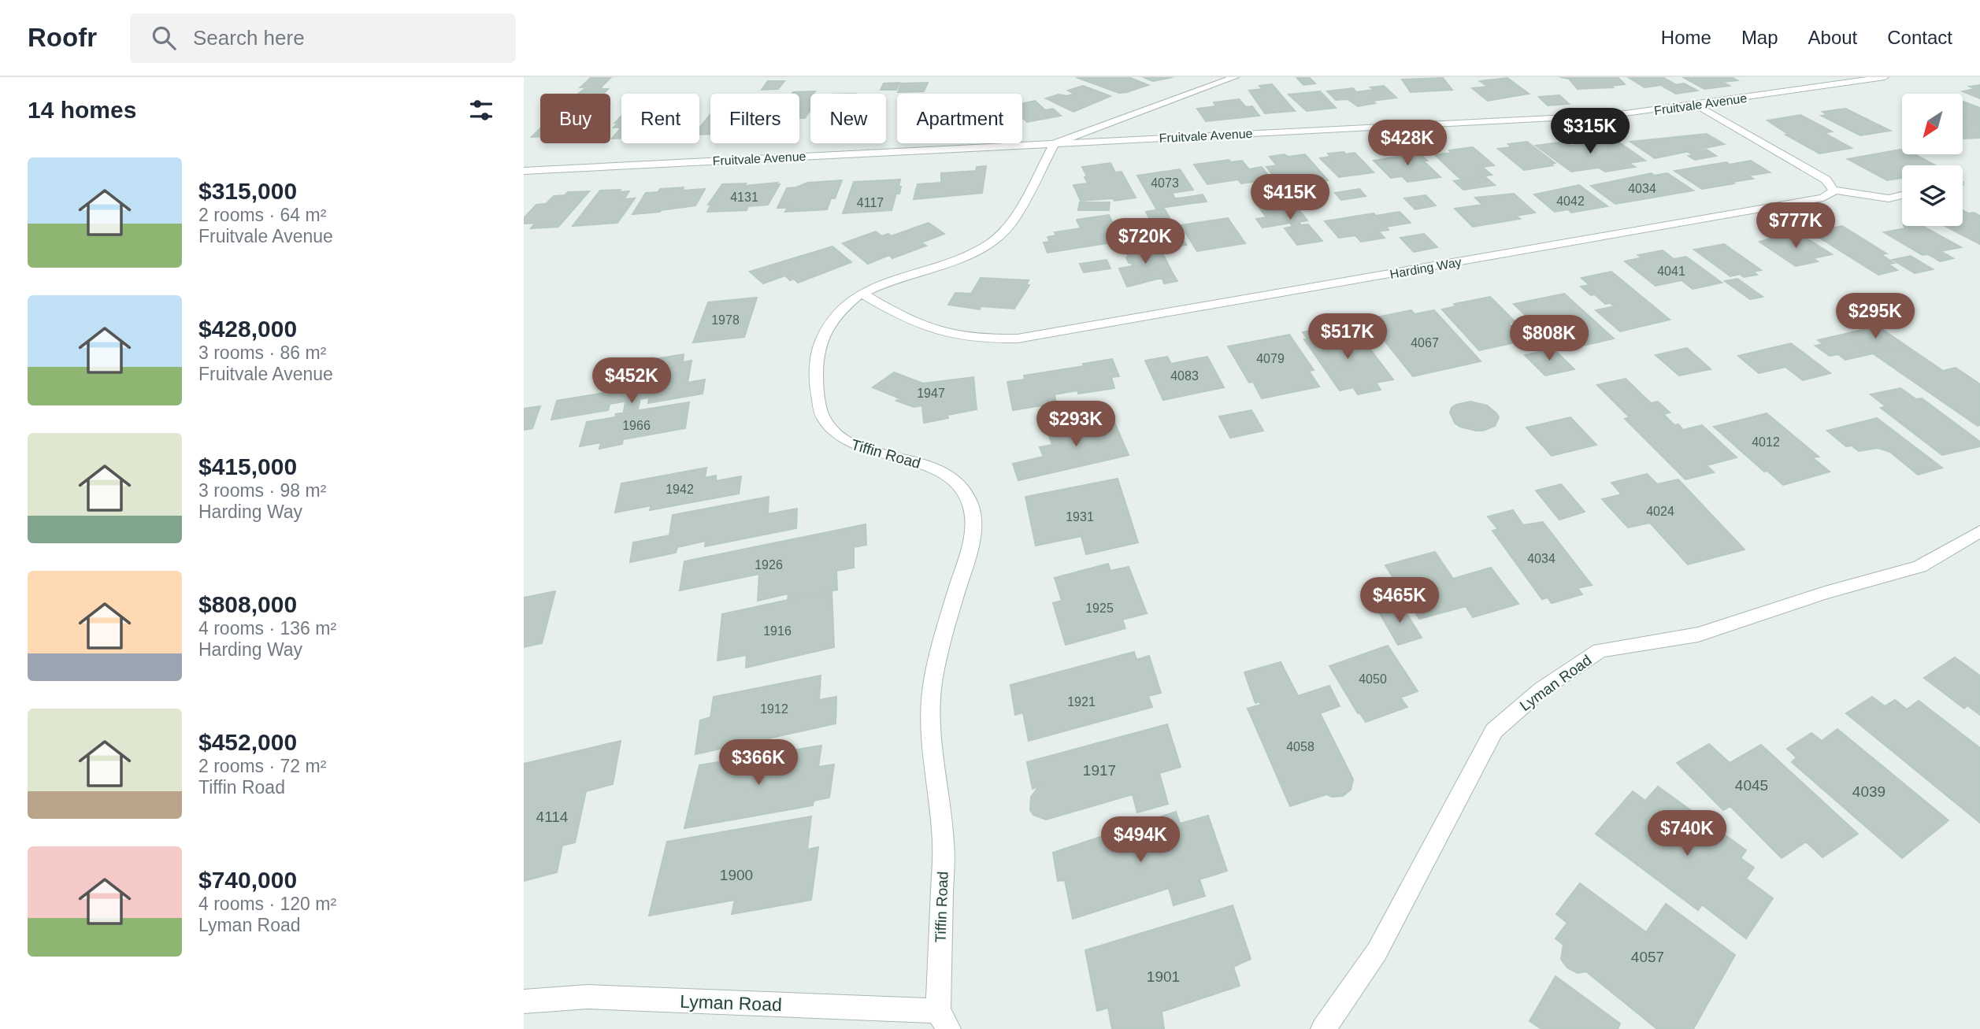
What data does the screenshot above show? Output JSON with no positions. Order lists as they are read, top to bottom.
{
  "streets": {
    "street": [
      "Fruitvale Avenue",
      "Harding Way",
      "Tiffin Road",
      "Lyman Road"
    ]
  },
  "crossings": [
    ["Fruitvale Avenue", "Tiffin Road"],
    ["Harding Way", "Tiffin Road"],
    ["Tiffin Road", "Lyman Road"]
  ],
  "house_numbers": [
    "4073",
    "4034",
    "4131",
    "4042",
    "4117",
    "4041",
    "1978",
    "4067",
    "4079",
    "4083",
    "1947",
    "1966",
    "4012",
    "1942",
    "4024",
    "1931",
    "4034",
    "1926",
    "1925",
    "1916",
    "4050",
    "1921",
    "1912",
    "4058",
    "1917",
    "4045",
    "4039",
    "4114",
    "1900",
    "4057",
    "1901"
  ],
  "north": "bottom left",
  "page": {
    "header": "Roofr",
    "search": "Search here",
    "nav": [
      "Home",
      "Map",
      "About",
      "Contact"
    ],
    "heading": "14 homes",
    "chip": [
      "Buy",
      "Rent",
      "Filters",
      "New",
      "Apartment"
    ],
    "price": [
      "$315K",
      "$428K",
      "$415K",
      "$777K",
      "$720K",
      "$295K",
      "$517K",
      "$808K",
      "$452K",
      "$293K",
      "$465K",
      "$366K",
      "$740K",
      "$494K"
    ],
    "list": [
      {
        "name": "$315,000",
        "note": "2 rooms · 64 m² · Fruitvale Avenue"
      },
      {
        "name": "$428,000",
        "note": "3 rooms · 86 m² · Fruitvale Avenue"
      },
      {
        "name": "$415,000",
        "note": "3 rooms · 98 m² · Harding Way"
      },
      {
        "name": "$808,000",
        "note": "4 rooms · 136 m² · Harding Way"
      },
      {
        "name": "$452,000",
        "note": "2 rooms · 72 m² · Tiffin Road"
      },
      {
        "name": "$740,000",
        "note": "4 rooms · 120 m² · Lyman Road"
      }
    ]
  }
}
